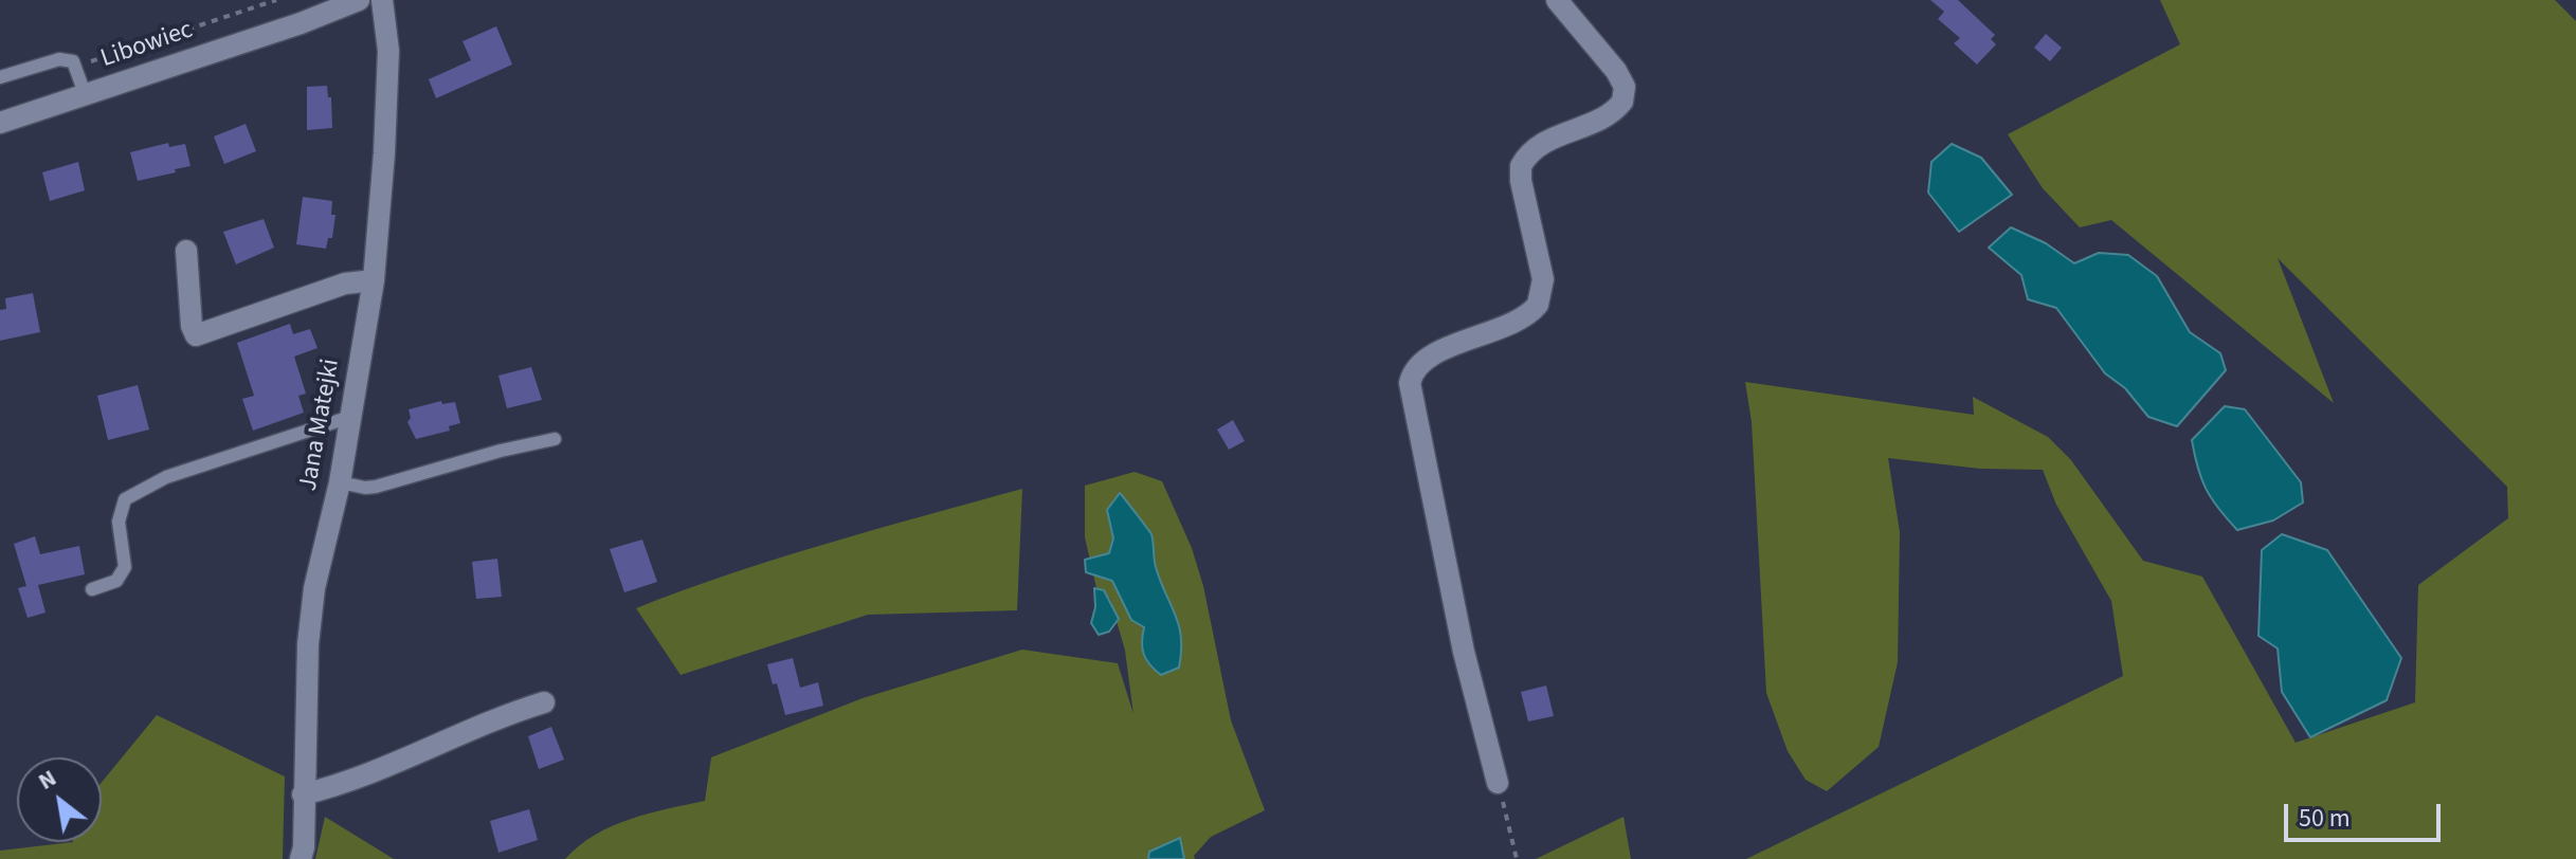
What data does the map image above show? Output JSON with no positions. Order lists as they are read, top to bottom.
{
  "streets": {
    "street": ["Libowiec", "Jana Matejki"]
  },
  "scale_bar": "50 m",
  "north": "top left"
}
